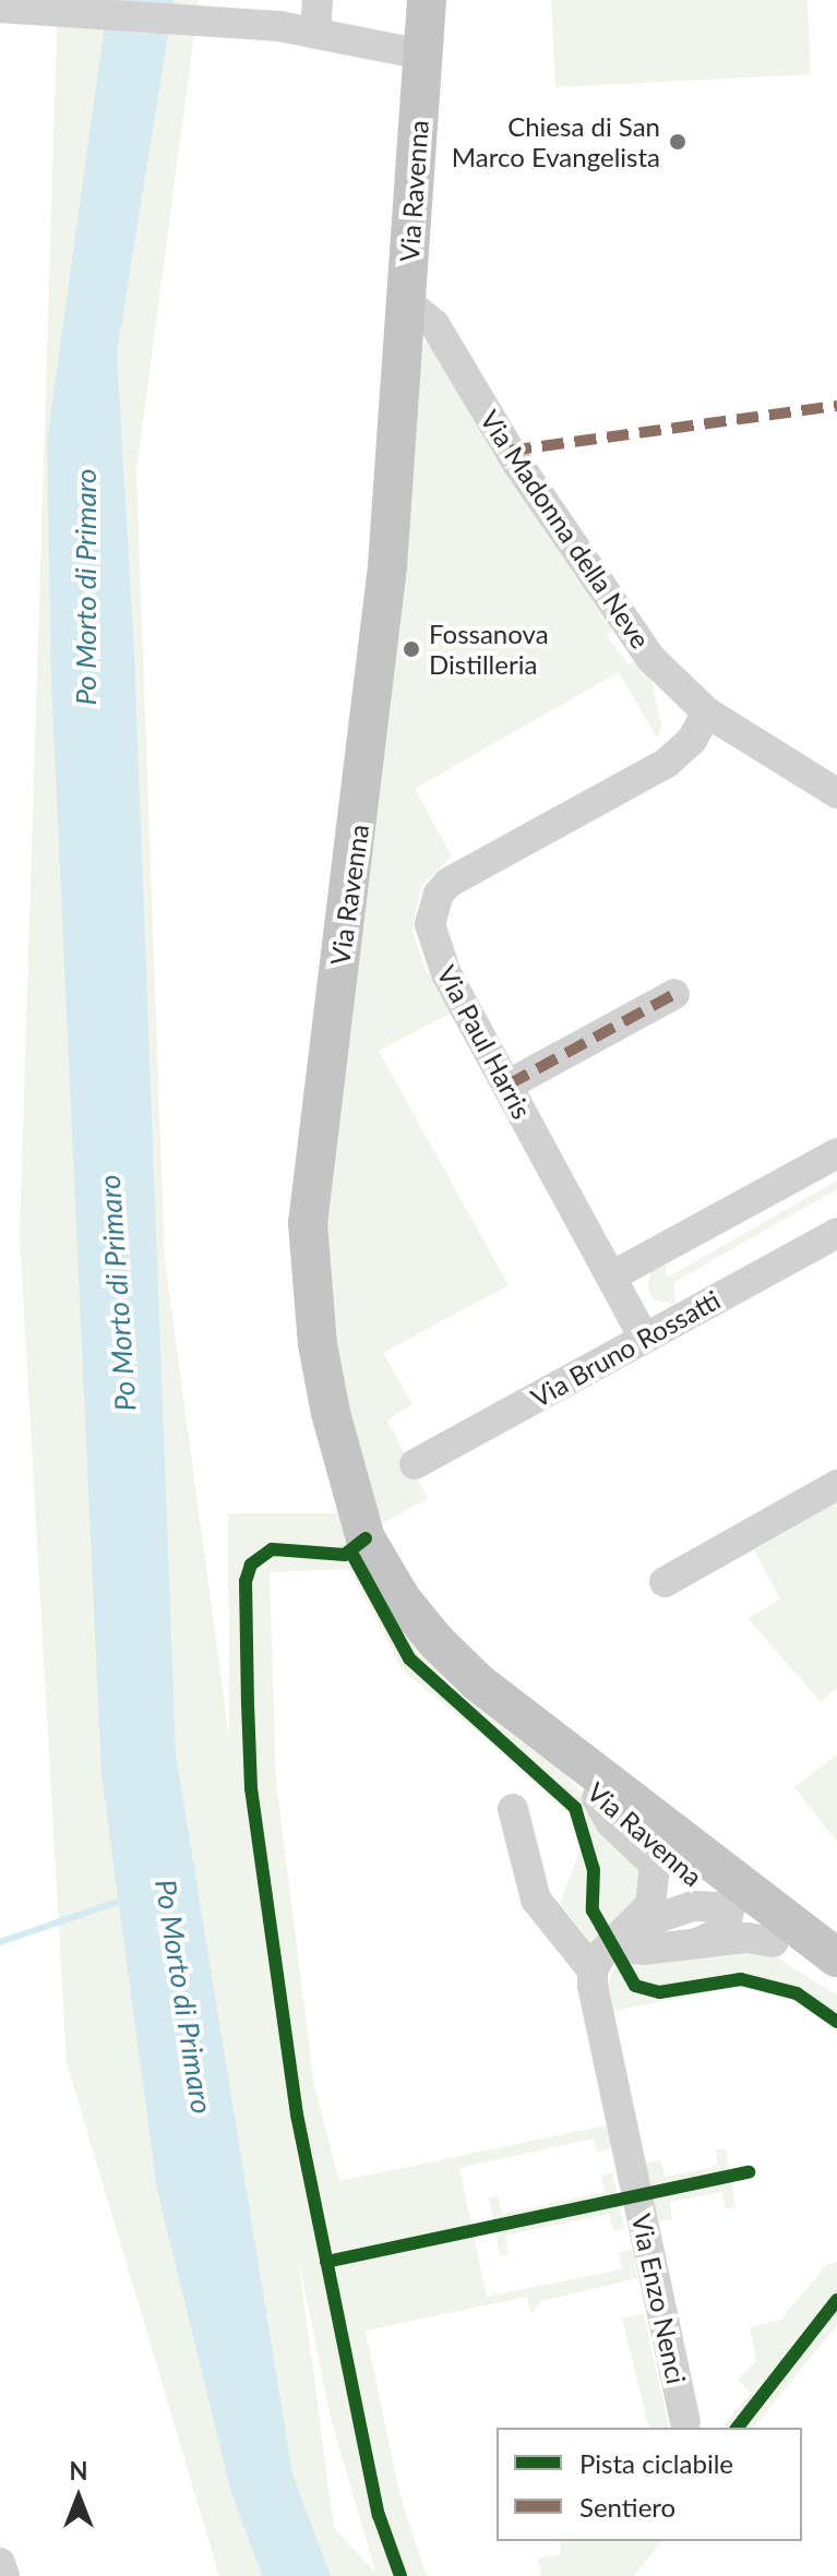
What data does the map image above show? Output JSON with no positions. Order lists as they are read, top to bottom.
{
  "streets": {
    "main road": ["Via Ravenna"],
    "street": [
      "Via Madonna della Neve",
      "Via Paul Harris",
      "Via Bruno Rossatti",
      "Via Enzo Nenci"
    ]
  },
  "crossings": [
    ["Via Ravenna", "Via Madonna della Neve"],
    ["Via Madonna della Neve", "Via Paul Harris"],
    ["Via Paul Harris", "Via Bruno Rossatti"]
  ],
  "water": ["Po Morto di Primaro"],
  "places": ["Chiesa di San Marco Evangelista", "Fossanova Distilleria"],
  "legend": ["Pista ciclabile", "Sentiero"],
  "north": "top"
}
